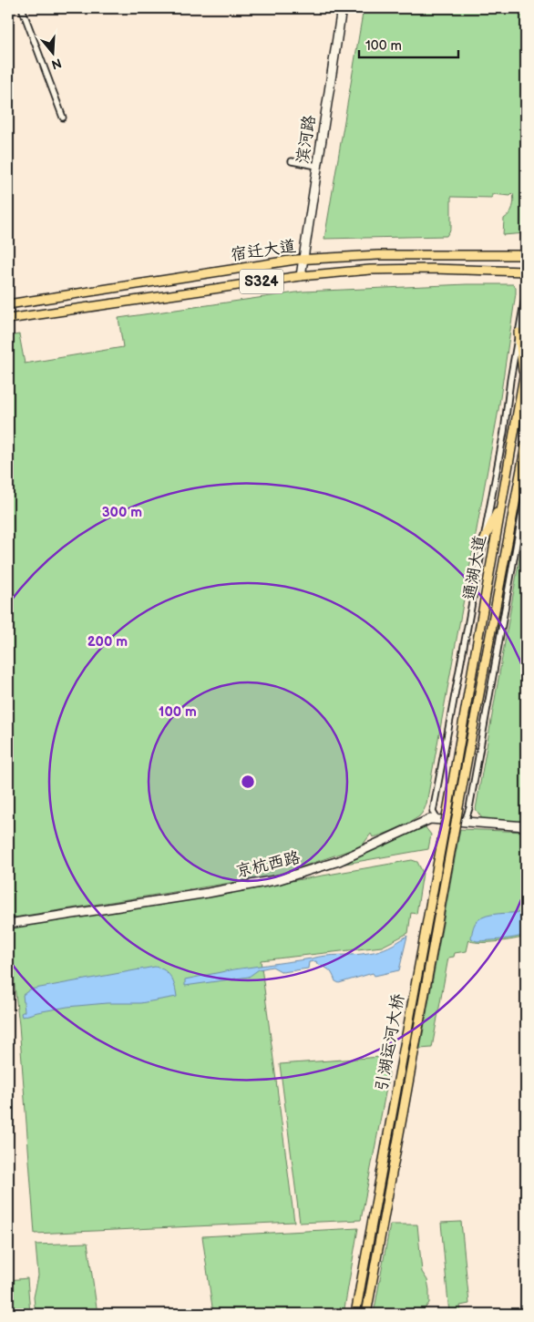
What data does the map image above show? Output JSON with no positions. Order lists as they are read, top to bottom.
{
  "streets": {
    "main road": [
      "滨河路",
      "宿迁大道",
      "S324",
      "通湖大道",
      "京杭西路",
      "引湖运河大桥"
    ]
  },
  "crossings": [
    ["滨河路", "宿迁大道"],
    ["通湖大道", "引湖运河大桥"]
  ],
  "scale_bar": "100 m",
  "north": "bottom",
  "rings": ["300 m", "200 m", "100 m"]
}
